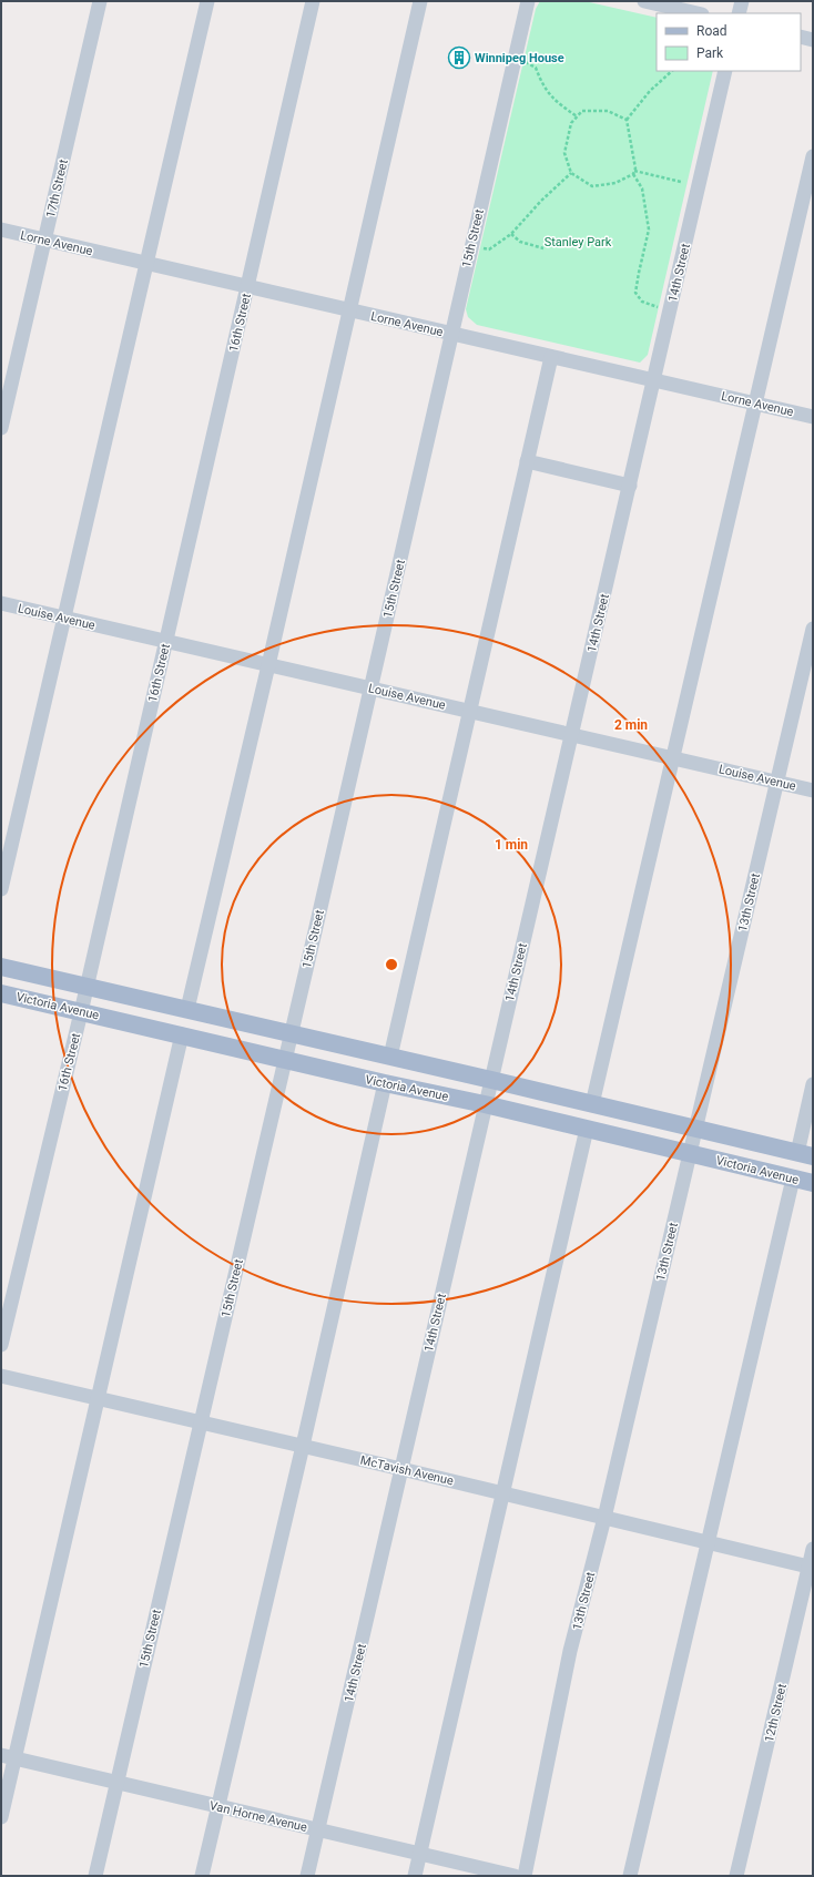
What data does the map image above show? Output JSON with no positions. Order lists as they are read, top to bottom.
{
  "streets": {
    "main road": ["Victoria Avenue"],
    "street": [
      "17th Street",
      "15th Street",
      "Lorne Avenue",
      "14th Street",
      "16th Street",
      "Louise Avenue",
      "13th Street",
      "McTavish Avenue",
      "12th Street",
      "Van Horne Avenue"
    ]
  },
  "crossings": [
    ["17th Street", "Lorne Avenue"],
    ["15th Street", "Lorne Avenue"],
    ["15th Street", "Louise Avenue"],
    ["15th Street", "Victoria Avenue"],
    ["15th Street", "McTavish Avenue"],
    ["15th Street", "Van Horne Avenue"],
    ["Lorne Avenue", "14th Street"],
    ["Lorne Avenue", "16th Street"],
    ["14th Street", "Louise Avenue"],
    ["14th Street", "Victoria Avenue"],
    ["14th Street", "McTavish Avenue"],
    ["14th Street", "Van Horne Avenue"],
    ["16th Street", "Louise Avenue"],
    ["16th Street", "Victoria Avenue"],
    ["Louise Avenue", "13th Street"],
    ["13th Street", "Victoria Avenue"],
    ["13th Street", "McTavish Avenue"],
    ["McTavish Avenue", "12th Street"]
  ],
  "parks": ["Stanley Park"],
  "places": {
    "building": ["Winnipeg House"]
  },
  "legend": ["Road", "Park"],
  "rings": ["2 min", "1 min"]
}
